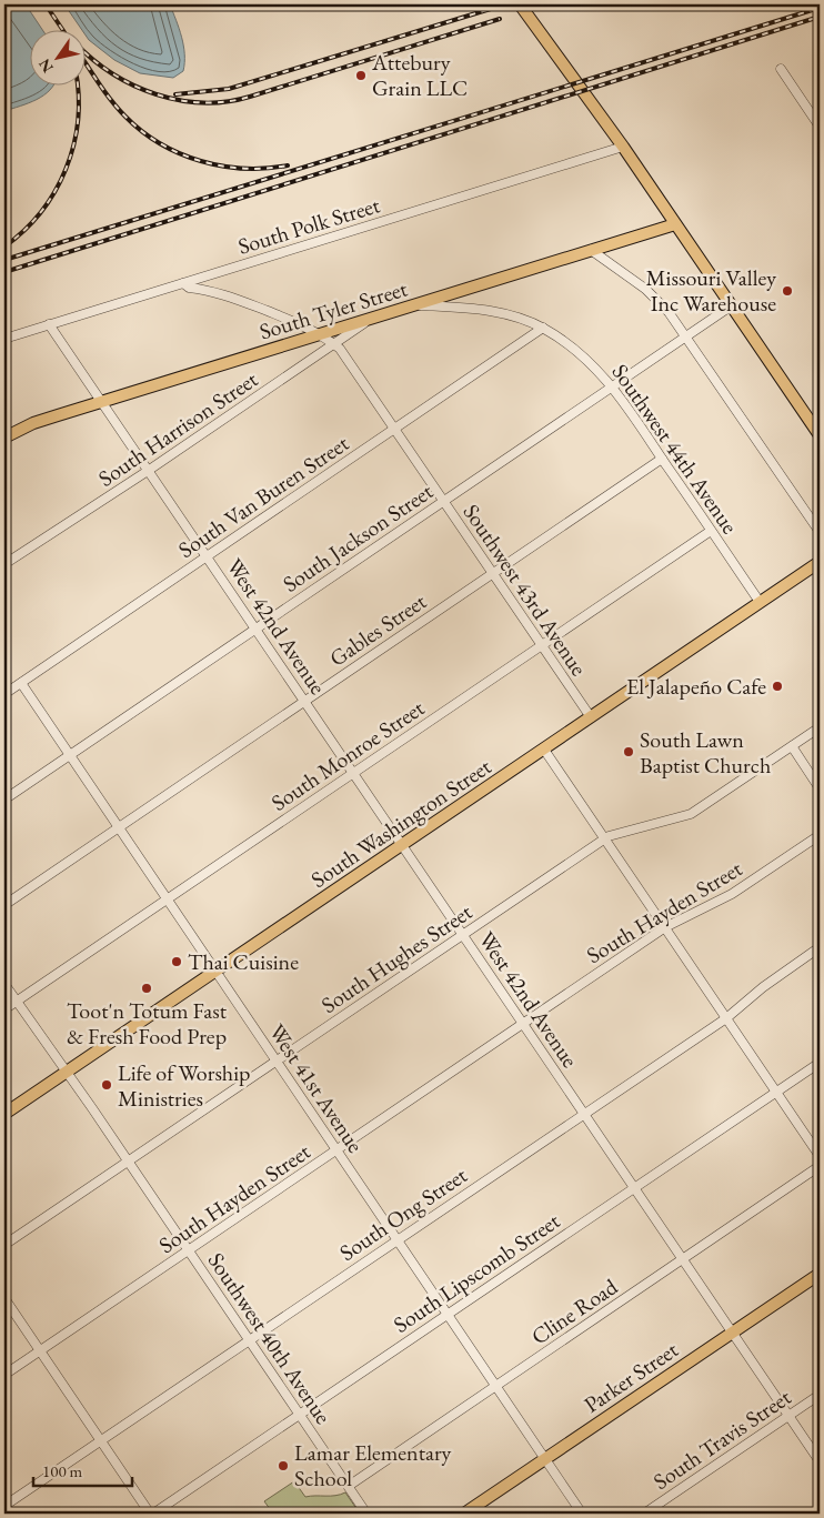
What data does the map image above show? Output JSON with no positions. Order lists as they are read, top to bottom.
{
  "streets": {
    "main road": ["South Tyler Street", "South Washington Street", "Parker Street"],
    "street": [
      "South Polk Street",
      "South Harrison Street",
      "Southwest 44th Avenue",
      "South Van Buren Street",
      "South Jackson Street",
      "Southwest 43rd Avenue",
      "West 42nd Avenue",
      "Gables Street",
      "South Monroe Street",
      "South Hayden Street",
      "South Hughes Street",
      "West 41st Avenue",
      "South Ong Street",
      "South Lipscomb Street",
      "Cline Road",
      "Southwest 40th Avenue",
      "South Travis Street"
    ]
  },
  "crossings": [
    ["South Polk Street", "Southwest 43rd Avenue"],
    ["South Polk Street", "West 42nd Avenue"],
    ["South Tyler Street", "South Harrison Street"],
    ["South Tyler Street", "Southwest 44th Avenue"],
    ["South Tyler Street", "Southwest 43rd Avenue"],
    ["South Tyler Street", "West 42nd Avenue"],
    ["South Harrison Street", "Southwest 43rd Avenue"],
    ["South Harrison Street", "West 42nd Avenue"],
    ["Southwest 44th Avenue", "South Van Buren Street"],
    ["Southwest 44th Avenue", "South Jackson Street"],
    ["Southwest 44th Avenue", "Gables Street"],
    ["Southwest 44th Avenue", "South Monroe Street"],
    ["Southwest 44th Avenue", "South Washington Street"],
    ["South Van Buren Street", "Southwest 43rd Avenue"],
    ["South Van Buren Street", "West 42nd Avenue"],
    ["South Van Buren Street", "West 41st Avenue"],
    ["South Jackson Street", "Southwest 43rd Avenue"],
    ["South Jackson Street", "West 42nd Avenue"],
    ["South Jackson Street", "West 41st Avenue"],
    ["Southwest 43rd Avenue", "Gables Street"],
    ["Southwest 43rd Avenue", "South Monroe Street"],
    ["Southwest 43rd Avenue", "South Washington Street"],
    ["West 42nd Avenue", "Gables Street"],
    ["West 42nd Avenue", "South Monroe Street"],
    ["West 42nd Avenue", "South Washington Street"],
    ["West 42nd Avenue", "South Hayden Street"],
    ["West 42nd Avenue", "South Hughes Street"],
    ["West 42nd Avenue", "South Ong Street"],
    ["West 42nd Avenue", "South Lipscomb Street"],
    ["West 42nd Avenue", "Cline Road"],
    ["West 42nd Avenue", "Parker Street"],
    ["West 42nd Avenue", "South Travis Street"],
    ["Gables Street", "West 41st Avenue"],
    ["South Monroe Street", "West 41st Avenue"],
    ["South Monroe Street", "Southwest 40th Avenue"],
    ["South Washington Street", "West 41st Avenue"],
    ["South Washington Street", "Southwest 40th Avenue"],
    ["South Hayden Street", "West 41st Avenue"],
    ["South Hayden Street", "Southwest 40th Avenue"],
    ["South Hughes Street", "West 41st Avenue"],
    ["South Hughes Street", "Southwest 40th Avenue"],
    ["West 41st Avenue", "South Ong Street"],
    ["West 41st Avenue", "South Lipscomb Street"],
    ["West 41st Avenue", "Cline Road"],
    ["West 41st Avenue", "Parker Street"],
    ["South Ong Street", "Southwest 40th Avenue"],
    ["South Lipscomb Street", "Southwest 40th Avenue"],
    ["Cline Road", "Southwest 40th Avenue"]
  ],
  "places": [
    "Attebury Grain LLC",
    "Missouri Valley Inc Warehouse",
    "El Jalapeño Cafe",
    "South Lawn Baptist Church",
    "Thai Cuisine",
    "Toot'n Totum Fast & Fresh Food Prep",
    "Life of Worship Ministries",
    "Lamar Elementary School"
  ],
  "scale_bar": "100 m",
  "north": "bottom left"
}
